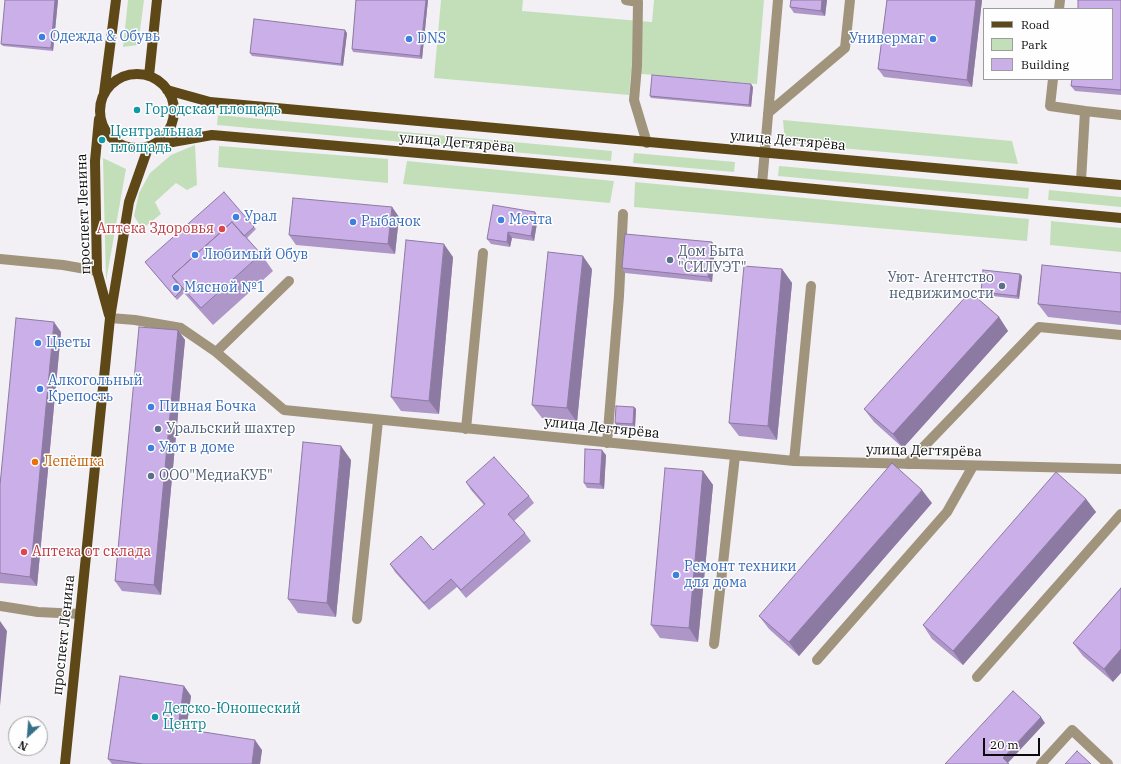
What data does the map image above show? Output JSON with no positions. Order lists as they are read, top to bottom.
{
  "streets": {
    "main road": ["улица Дегтярёва", "проспект Ленина"]
  },
  "crossings": [
    ["улица Дегтярёва", "проспект Ленина"]
  ],
  "places": [
    "Одежда & Обувь",
    "DNS",
    "Универмаг",
    "Городская площадь",
    "Центральная площадь",
    "Урал",
    "Мечта",
    "Рыбачок",
    "Аптека Здоровья",
    "Любимый Обув",
    "Дом Быта \"СИЛУЭТ\"",
    "Уют- Агентство недвижимости",
    "Мясной №1",
    "Цветы",
    "Алкогольный Крепость",
    "Пивная Бочка",
    "Уральский шахтер",
    "Уют в доме",
    "Лепёшка",
    "ООО\"МедиаКУБ\"",
    "Аптека от склада",
    "Ремонт техники для дома",
    "Детско-Юношеский Центр"
  ],
  "legend": ["Road", "Park", "Building"],
  "scale_bar": "20 m",
  "north": "bottom left"
}
